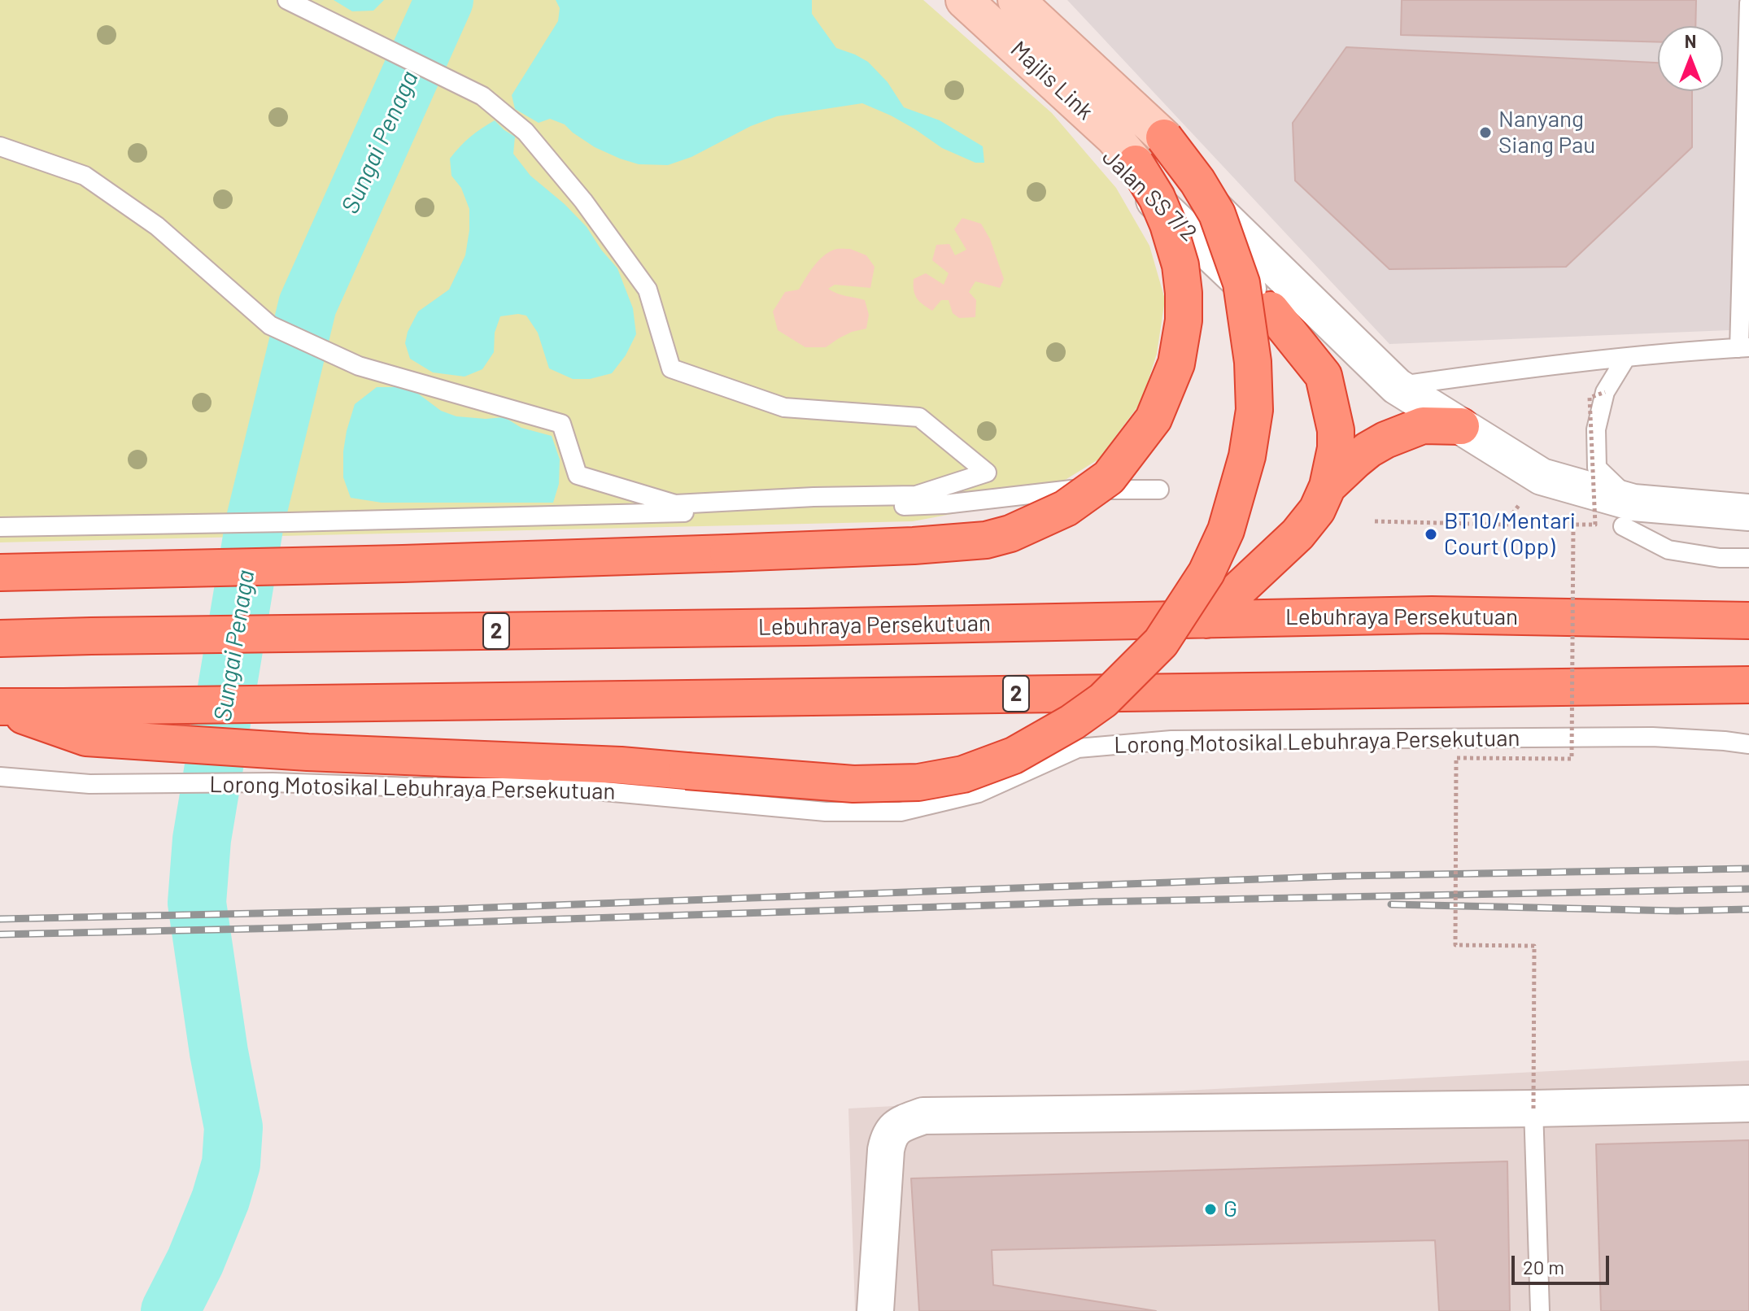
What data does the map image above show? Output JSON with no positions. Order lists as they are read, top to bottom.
{
  "streets": {
    "highway": ["Lebuhraya Persekutuan", "2"],
    "main road": ["Majlis Link"],
    "street": ["Jalan SS 7/2"],
    "lane": ["Lorong Motosikal Lebuhraya Persekutuan"]
  },
  "crossings": [
    ["Majlis Link", "Jalan SS 7/2"]
  ],
  "water": ["Sungai Penaga"],
  "places": ["Nanyang Siang Pau", "BT10/Mentari Court (Opp)", "G"],
  "scale_bar": "20 m",
  "north": "top"
}
